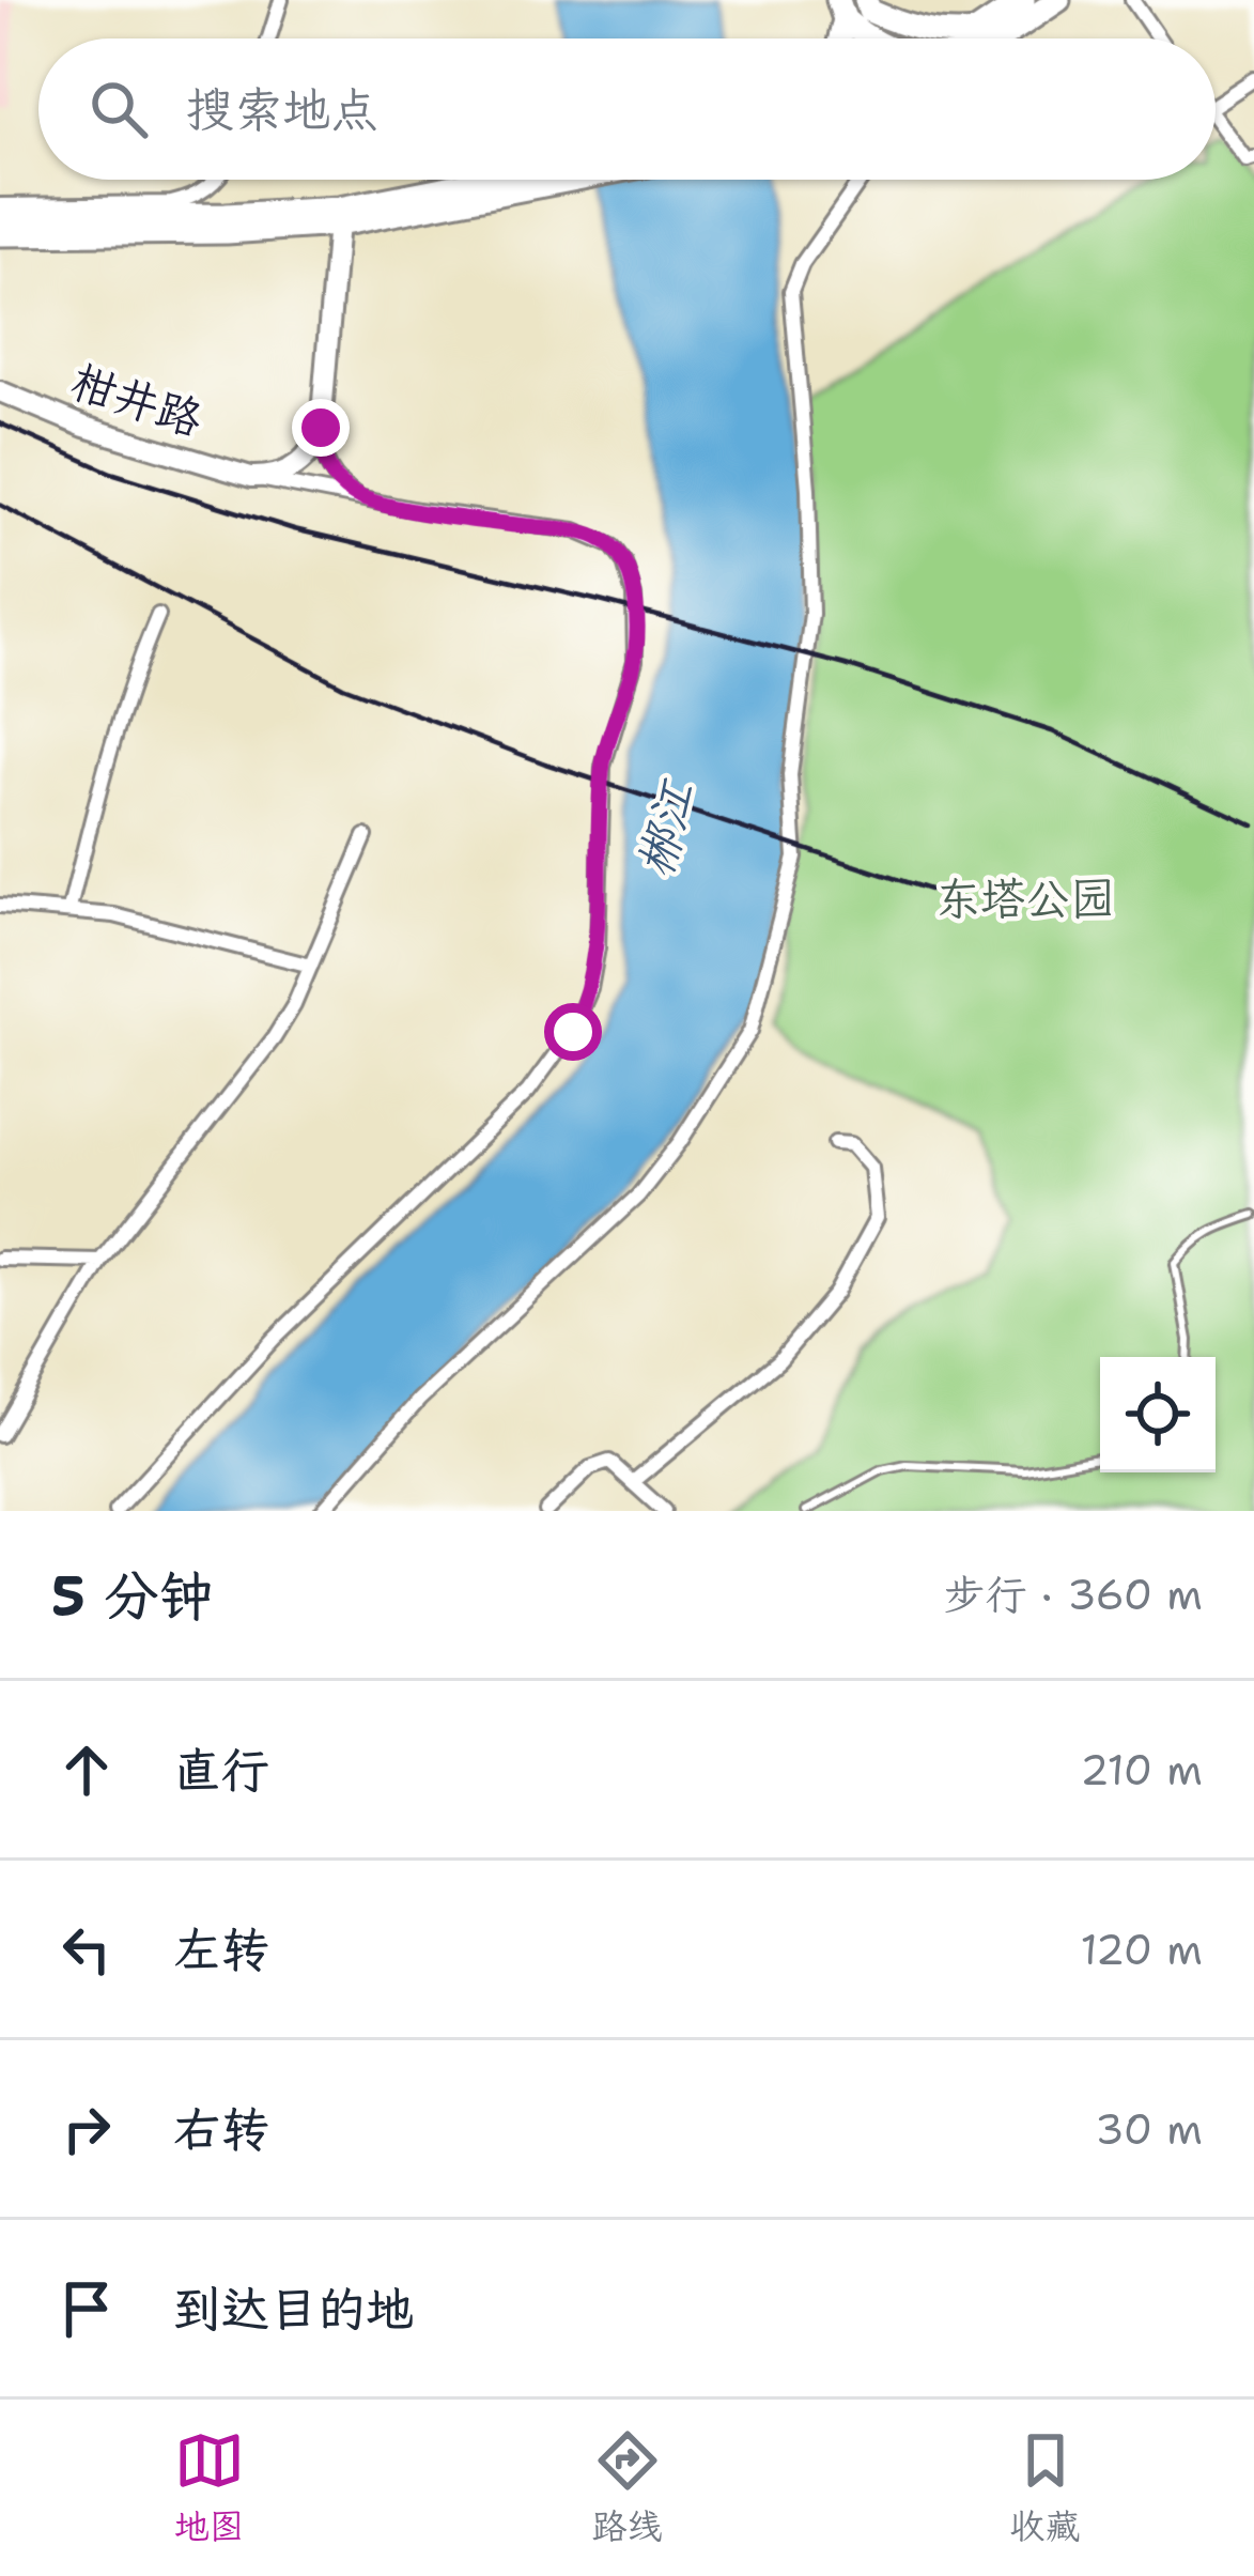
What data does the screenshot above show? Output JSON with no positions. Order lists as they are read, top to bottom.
{
  "streets": {
    "street": ["柑井路"]
  },
  "water": ["郴江"],
  "parks": ["东塔公园"],
  "page": {
    "search": "搜索地点",
    "heading": ["5 分钟", "步行 · 360 m"],
    "list": [
      ["直行", "210 m"],
      ["左转", "120 m"],
      ["右转", "30 m"],
      "到达目的地"
    ],
    "nav": ["地图", "路线", "收藏"]
  }
}
